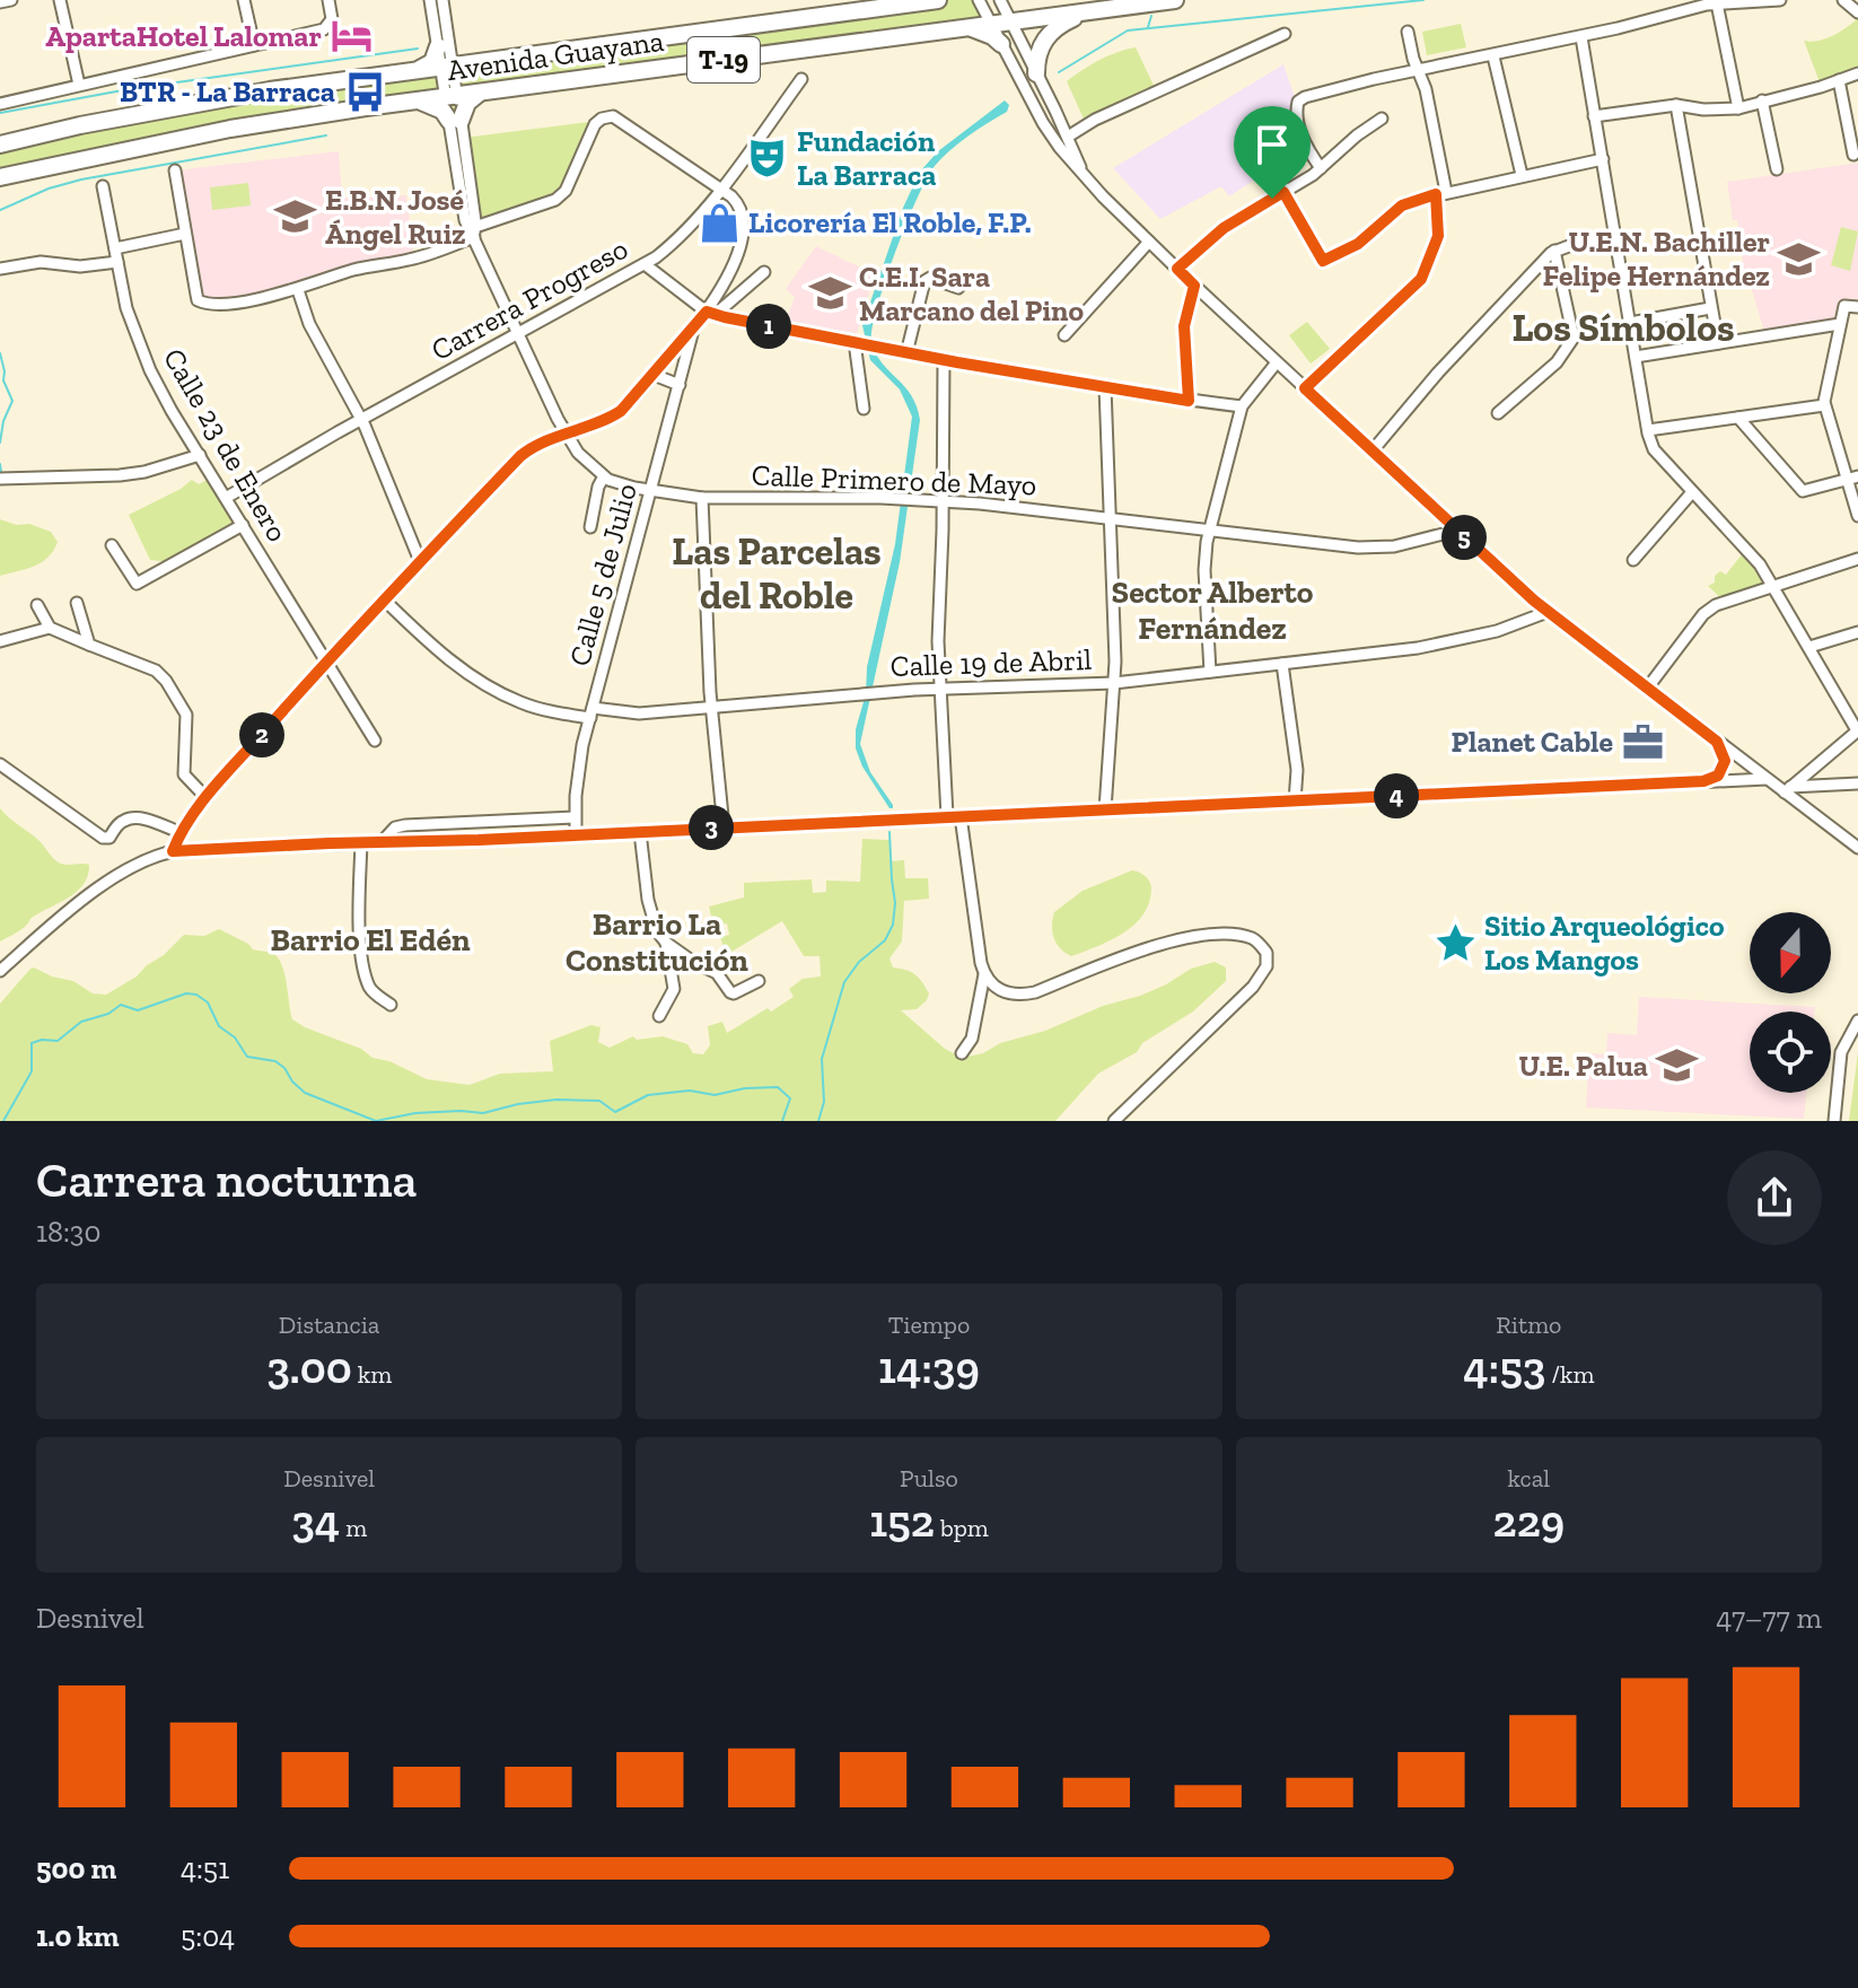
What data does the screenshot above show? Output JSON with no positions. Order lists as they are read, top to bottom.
{
  "streets": {
    "highway": ["Avenida Guayana", "T-19"],
    "street": [
      "Carrera Progreso",
      "Calle 23 de Enero",
      "Calle Primero de Mayo",
      "Calle 5 de Julio",
      "Calle 19 de Abril"
    ]
  },
  "crossings": [
    ["Avenida Guayana", "Calle Primero de Mayo"],
    ["Carrera Progreso", "Calle 23 de Enero"],
    ["Carrera Progreso", "Calle Primero de Mayo"],
    ["Calle Primero de Mayo", "Calle 5 de Julio"],
    ["Calle 5 de Julio", "Calle 19 de Abril"]
  ],
  "districts": [
    "Los Símbolos",
    "Las Parcelas del Roble",
    "Sector Alberto Fernández",
    "Barrio La Constitución",
    "Barrio El Edén"
  ],
  "places": {
    "hotel": ["ApartaHotel Lalomar"],
    "bus stop": ["BTR - La Barraca"],
    "theatre": ["Fundación La Barraca"],
    "school or university": [
      "E.B.N. José Ángel Ruiz",
      "U.E.N. Bachiller Felipe Hernández",
      "C.E.I. Sara Marcano del Pino",
      "U.E. Palua"
    ],
    "shop": ["Licorería El Roble, F.P."],
    "office": ["Planet Cable"],
    "place": ["Sitio Arqueológico Los Mangos"]
  },
  "north": "bottom",
  "page": {
    "pins": [
      "1",
      "5",
      "2",
      "4",
      "3"
    ],
    "heading": ["Carrera nocturna", "18:30"],
    "stats": [
      ["Distancia", "3.00 km"],
      ["Tiempo", "14:39"],
      ["Ritmo", "4:53 /km"],
      ["Desnivel", "34 m"],
      ["Pulso", "152 bpm"],
      ["kcal", "229"]
    ],
    "chart": ["Desnivel", "47–77 m"],
    "list": [
      {
        "name": "500 m",
        "note": "4:51"
      },
      {
        "name": "1.0 km",
        "note": "5:04"
      }
    ]
  }
}
